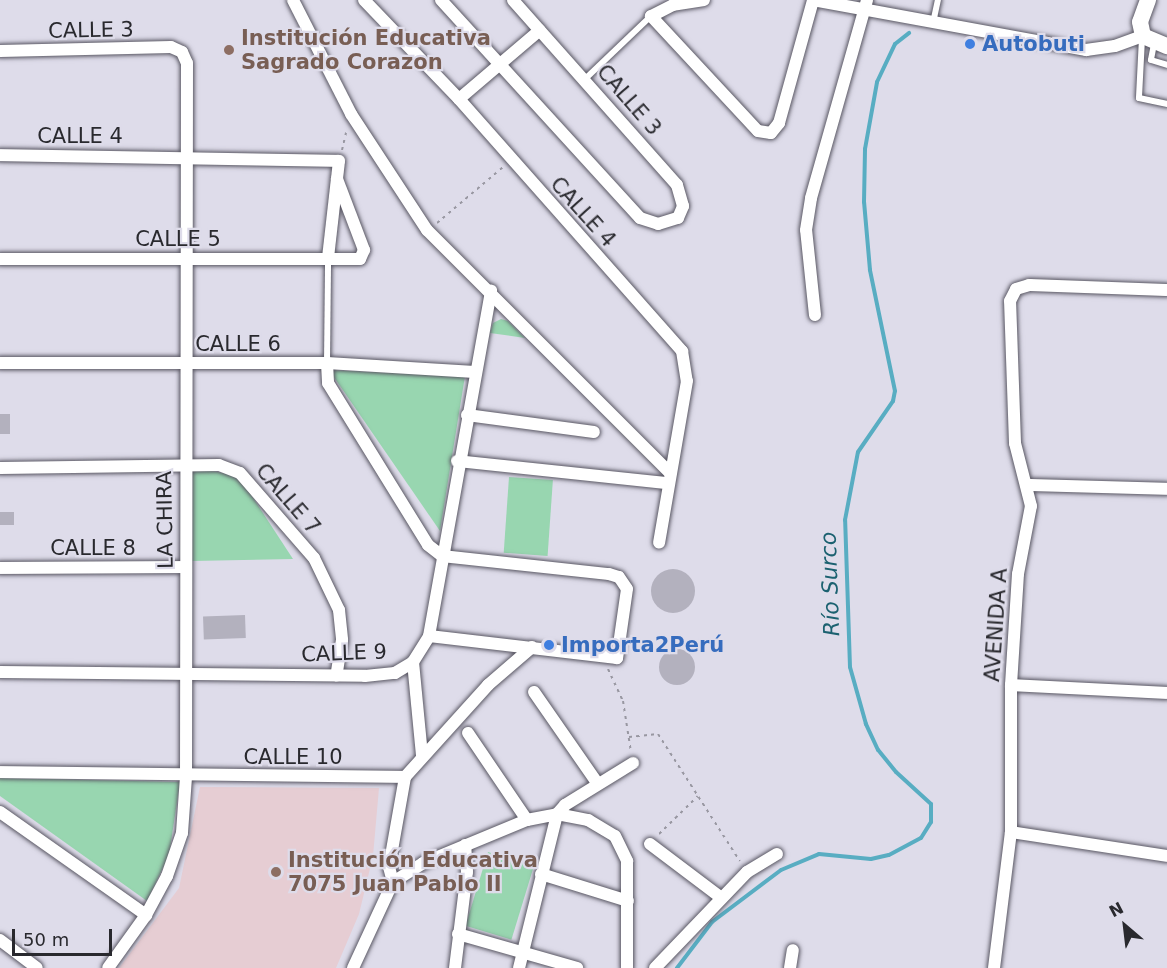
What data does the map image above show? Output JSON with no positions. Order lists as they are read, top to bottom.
{
  "streets": {
    "street": [
      "CALLE 3",
      "CALLE 4",
      "CALLE 5",
      "CALLE 6",
      "CALLE 7",
      "LA CHIRA",
      "CALLE 8",
      "AVENIDA A",
      "CALLE 9",
      "CALLE 10"
    ]
  },
  "crossings": [
    ["CALLE 3", "LA CHIRA"],
    ["CALLE 4", "LA CHIRA"],
    ["CALLE 5", "LA CHIRA"],
    ["CALLE 6", "LA CHIRA"],
    ["CALLE 6", "CALLE 9"],
    ["CALLE 7", "LA CHIRA"],
    ["CALLE 7", "CALLE 9"],
    ["LA CHIRA", "CALLE 8"],
    ["LA CHIRA", "CALLE 9"],
    ["LA CHIRA", "CALLE 10"]
  ],
  "water": ["Río Surco"],
  "places": [
    "Autobuti",
    "Institución Educativa Sagrado Corazon",
    "Importa2Perú",
    "Institución Educativa 7075 Juan Pablo II"
  ],
  "scale_bar": "50 m",
  "north": "top left"
}
